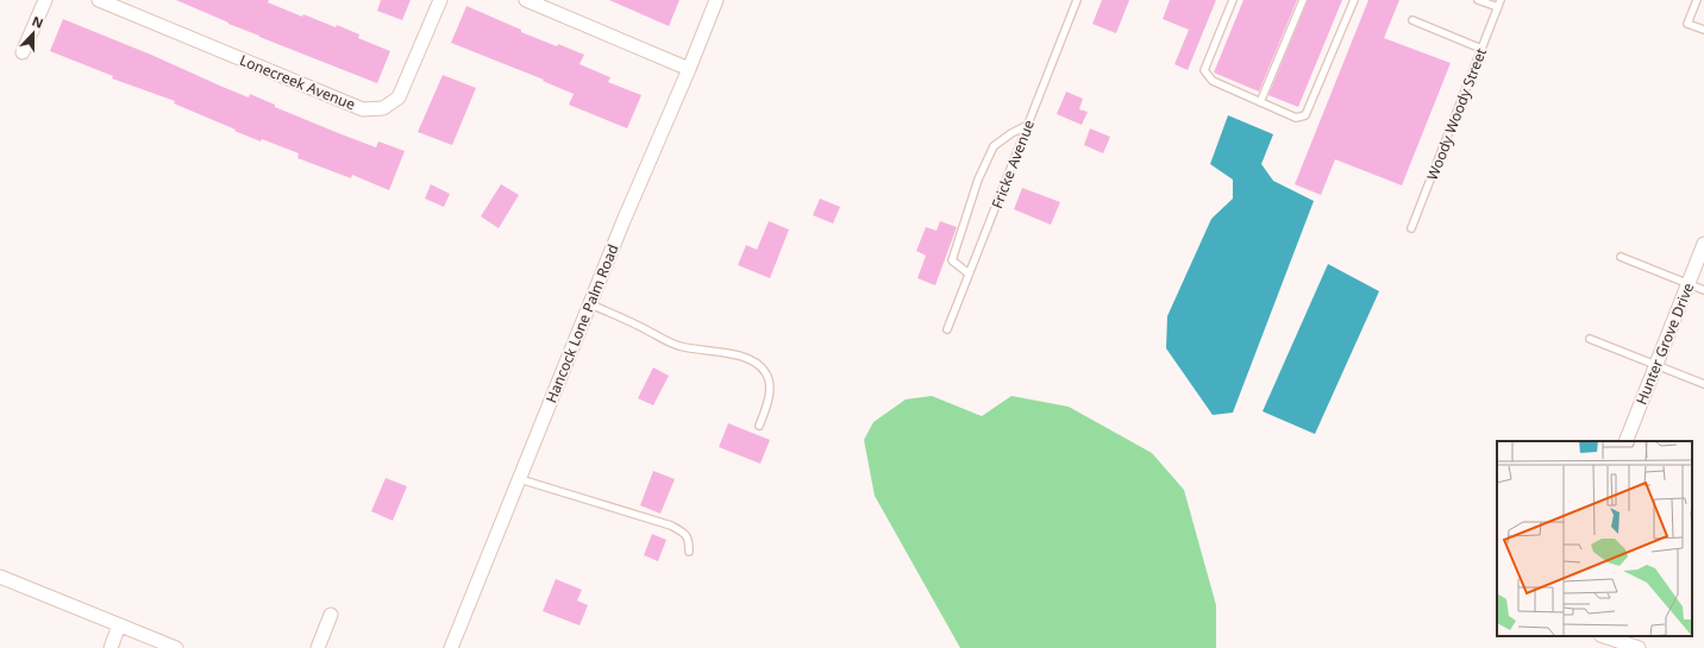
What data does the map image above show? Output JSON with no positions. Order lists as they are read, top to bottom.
{
  "streets": {
    "street": ["Lonecreek Avenue", "Hancock Lone Palm Road", "Hunter Grove Drive"],
    "lane": ["Woody Woody Street", "Fricke Avenue"]
  },
  "north": "top"
}
